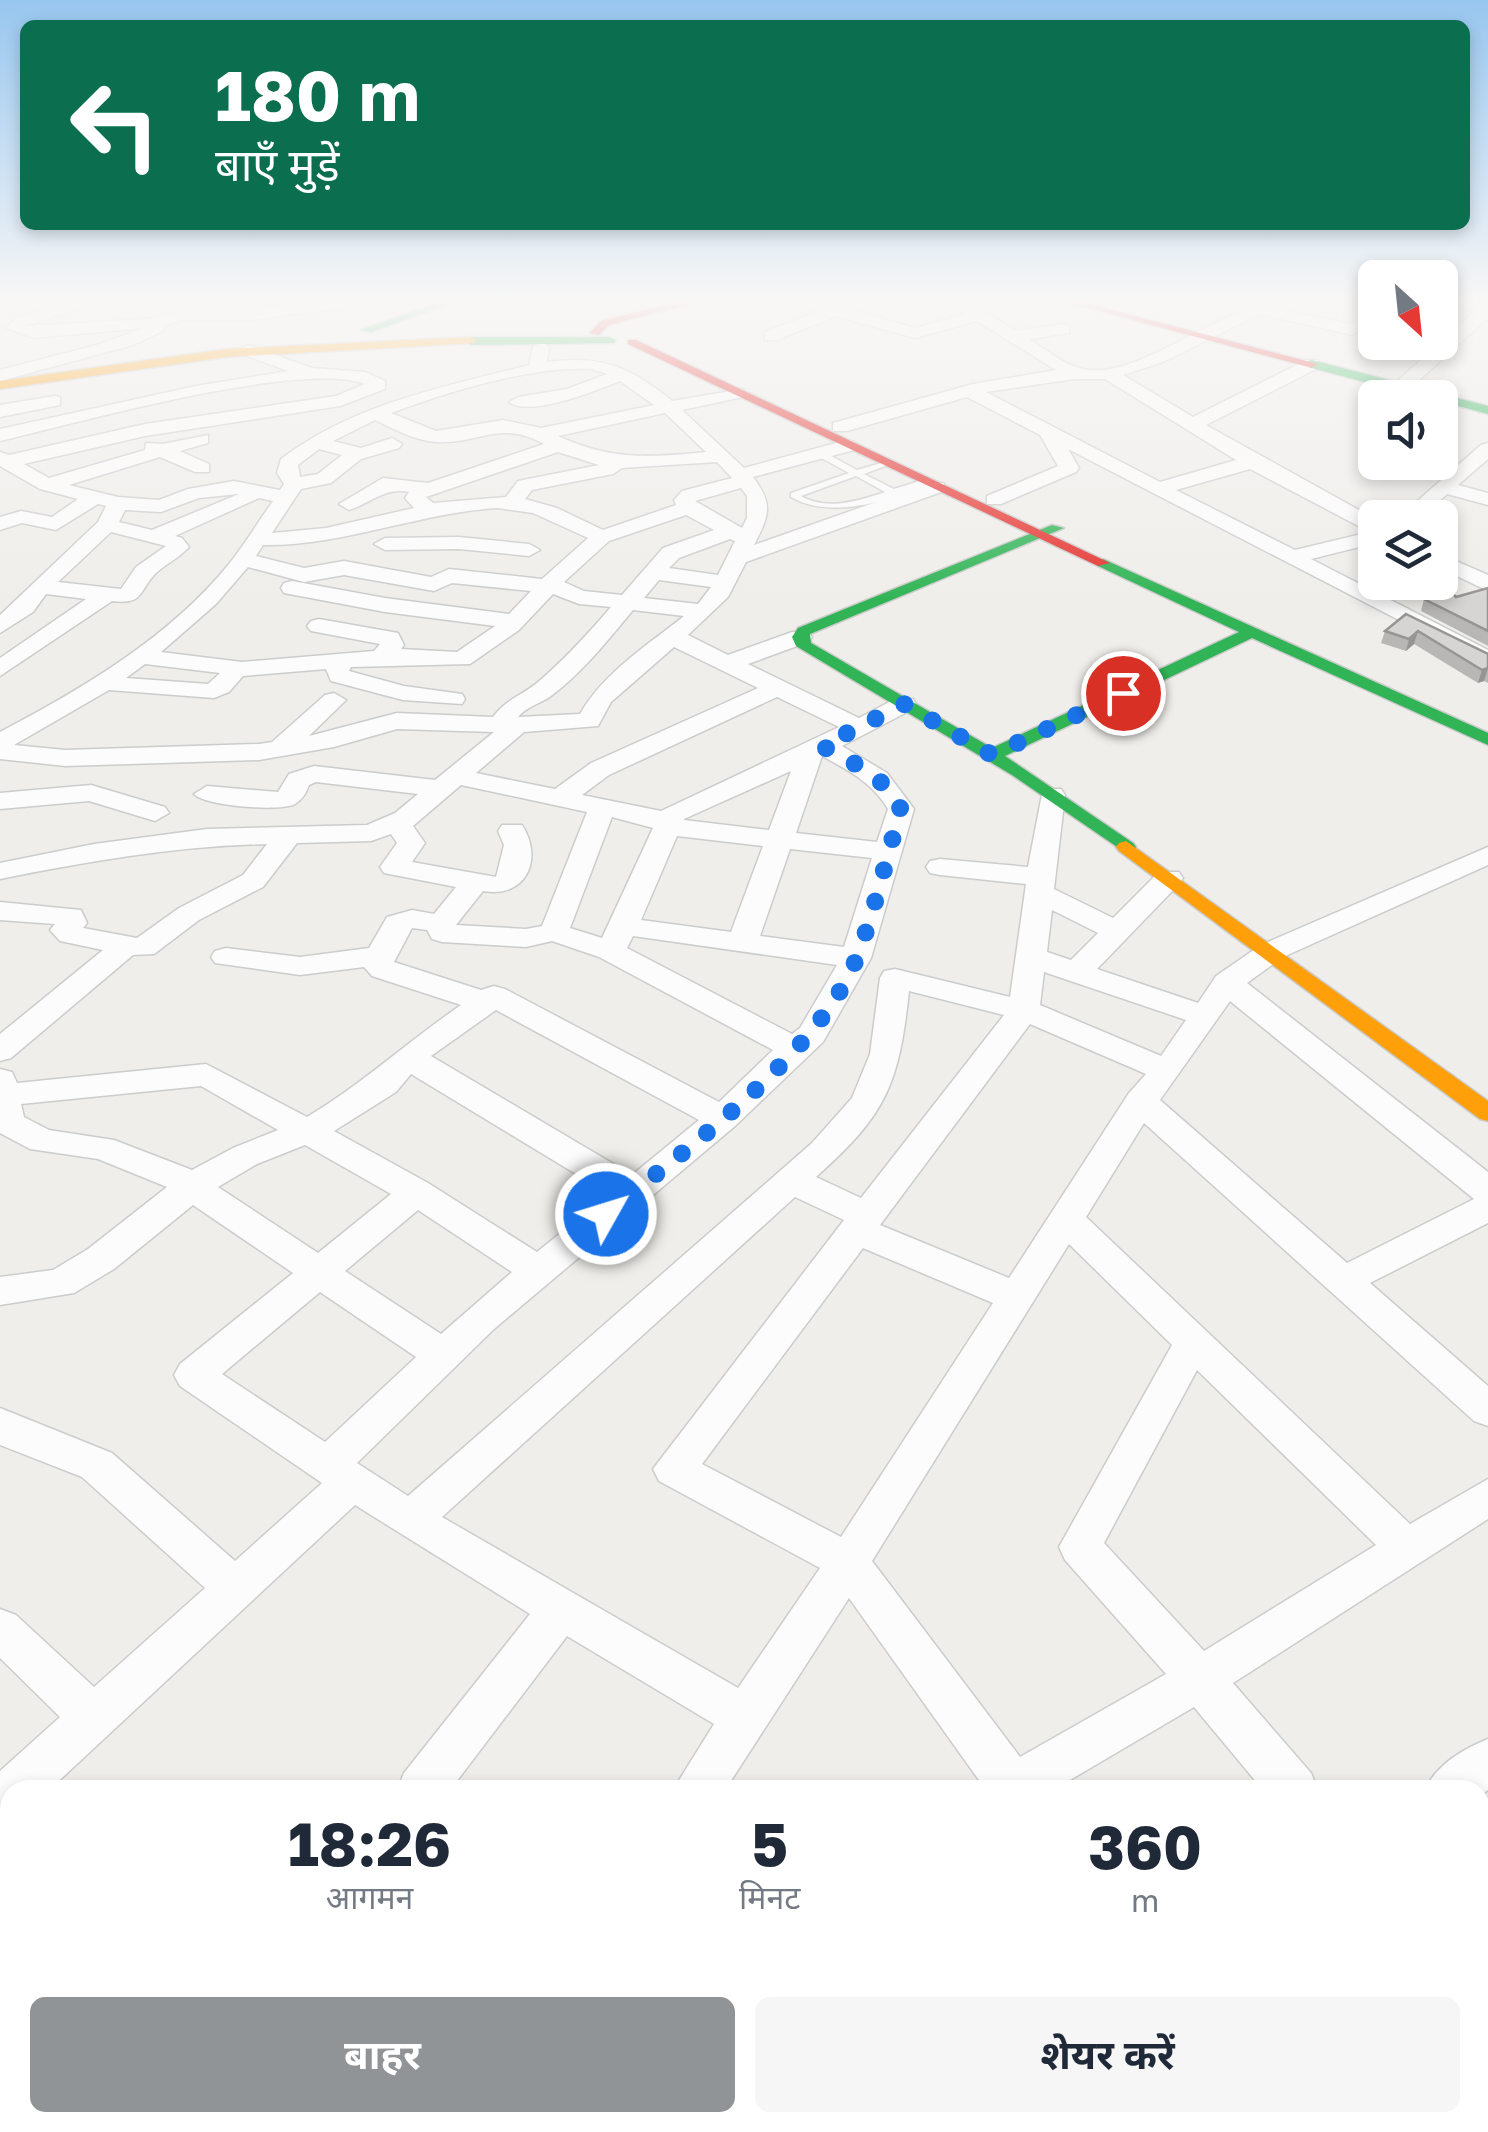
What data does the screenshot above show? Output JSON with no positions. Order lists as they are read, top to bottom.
{
  "north": "bottom right",
  "page": {
    "turn": ["180 m", "बाएँ मुड़ें"],
    "eta": [
      "18:26",
      "आगमन",
      "5",
      "मिनट",
      "360",
      "m"
    ],
    "buttons": ["बाहर", "शेयर करें"]
  }
}
